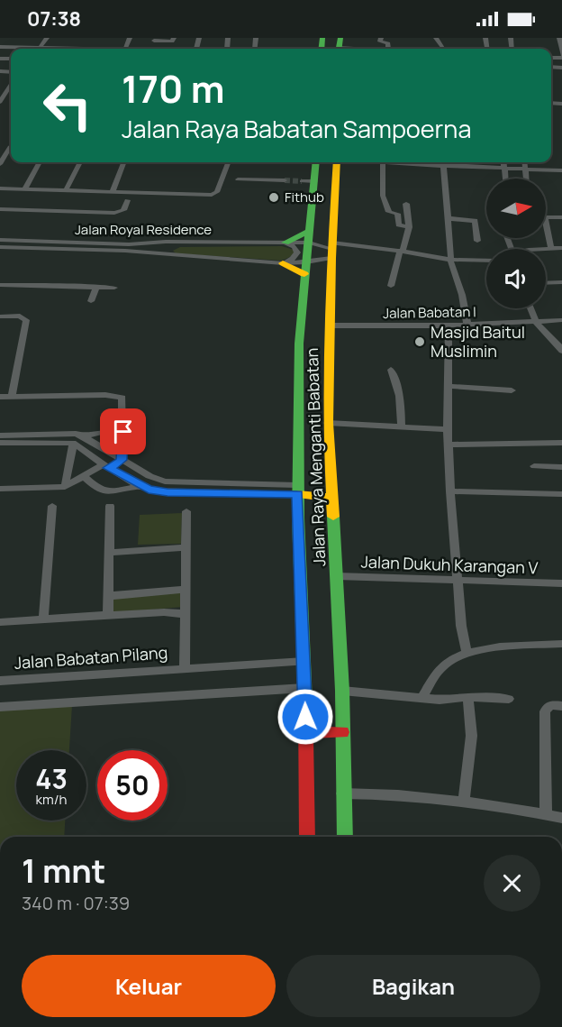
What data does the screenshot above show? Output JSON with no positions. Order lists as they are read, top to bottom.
{
  "streets": {
    "main road": ["Jalan Raya Menganti Babatan"],
    "street": [
      "Jalan Royal Residence",
      "Jalan Babatan I",
      "Jalan Dukuh Karangan V",
      "Jalan Babatan Pilang"
    ]
  },
  "crossings": [
    ["Jalan Babatan I", "Jalan Raya Menganti Babatan"],
    ["Jalan Raya Menganti Babatan", "Jalan Dukuh Karangan V"],
    ["Jalan Raya Menganti Babatan", "Jalan Babatan Pilang"]
  ],
  "places": ["Fithub", "Masjid Baitul Muslimin"],
  "north": "right",
  "page": {
    "status": "07:38",
    "turn": ["170 m", "Jalan Raya Babatan Sampoerna"],
    "speed": "43 km/h",
    "limit": "50",
    "heading": ["1 mnt", "340 m · 07:39"],
    "buttons": ["Keluar", "Bagikan"]
  }
}
